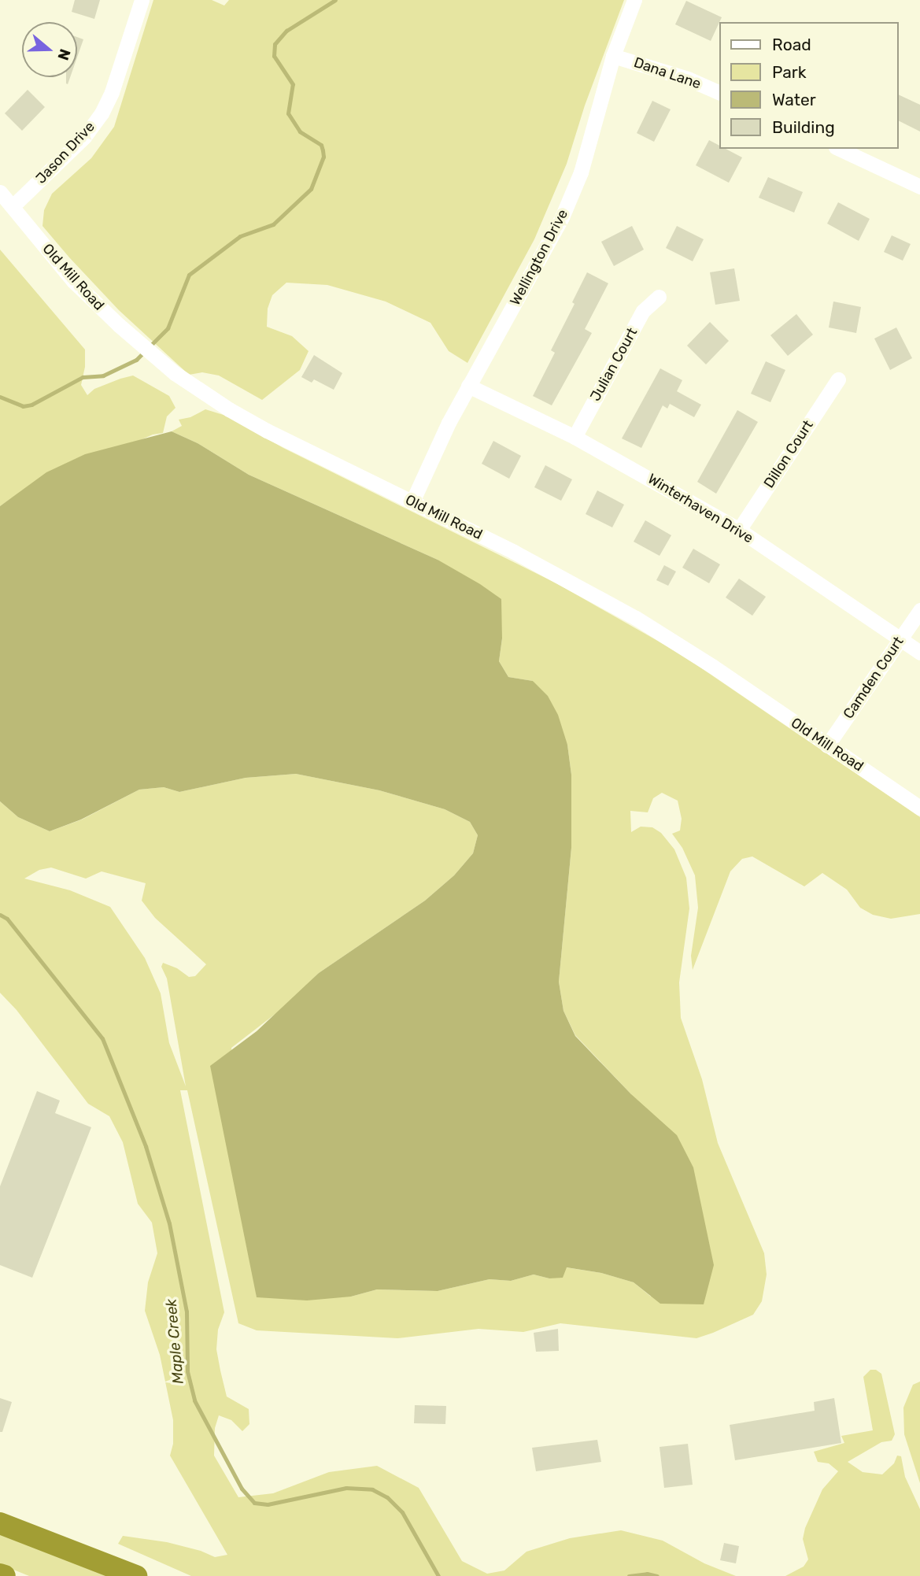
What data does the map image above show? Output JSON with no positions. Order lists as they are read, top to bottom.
{
  "streets": {
    "street": [
      "Dana Lane",
      "Jason Drive",
      "Wellington Drive",
      "Old Mill Road",
      "Julian Court",
      "Dillon Court",
      "Winterhaven Drive",
      "Camden Court"
    ]
  },
  "crossings": [
    ["Dana Lane", "Wellington Drive"],
    ["Jason Drive", "Old Mill Road"],
    ["Wellington Drive", "Old Mill Road"],
    ["Wellington Drive", "Winterhaven Drive"],
    ["Old Mill Road", "Camden Court"],
    ["Julian Court", "Winterhaven Drive"],
    ["Dillon Court", "Winterhaven Drive"],
    ["Winterhaven Drive", "Camden Court"]
  ],
  "water": ["Maple Creek"],
  "legend": [
    "Road",
    "Park",
    "Water",
    "Building"
  ],
  "north": "right"
}
